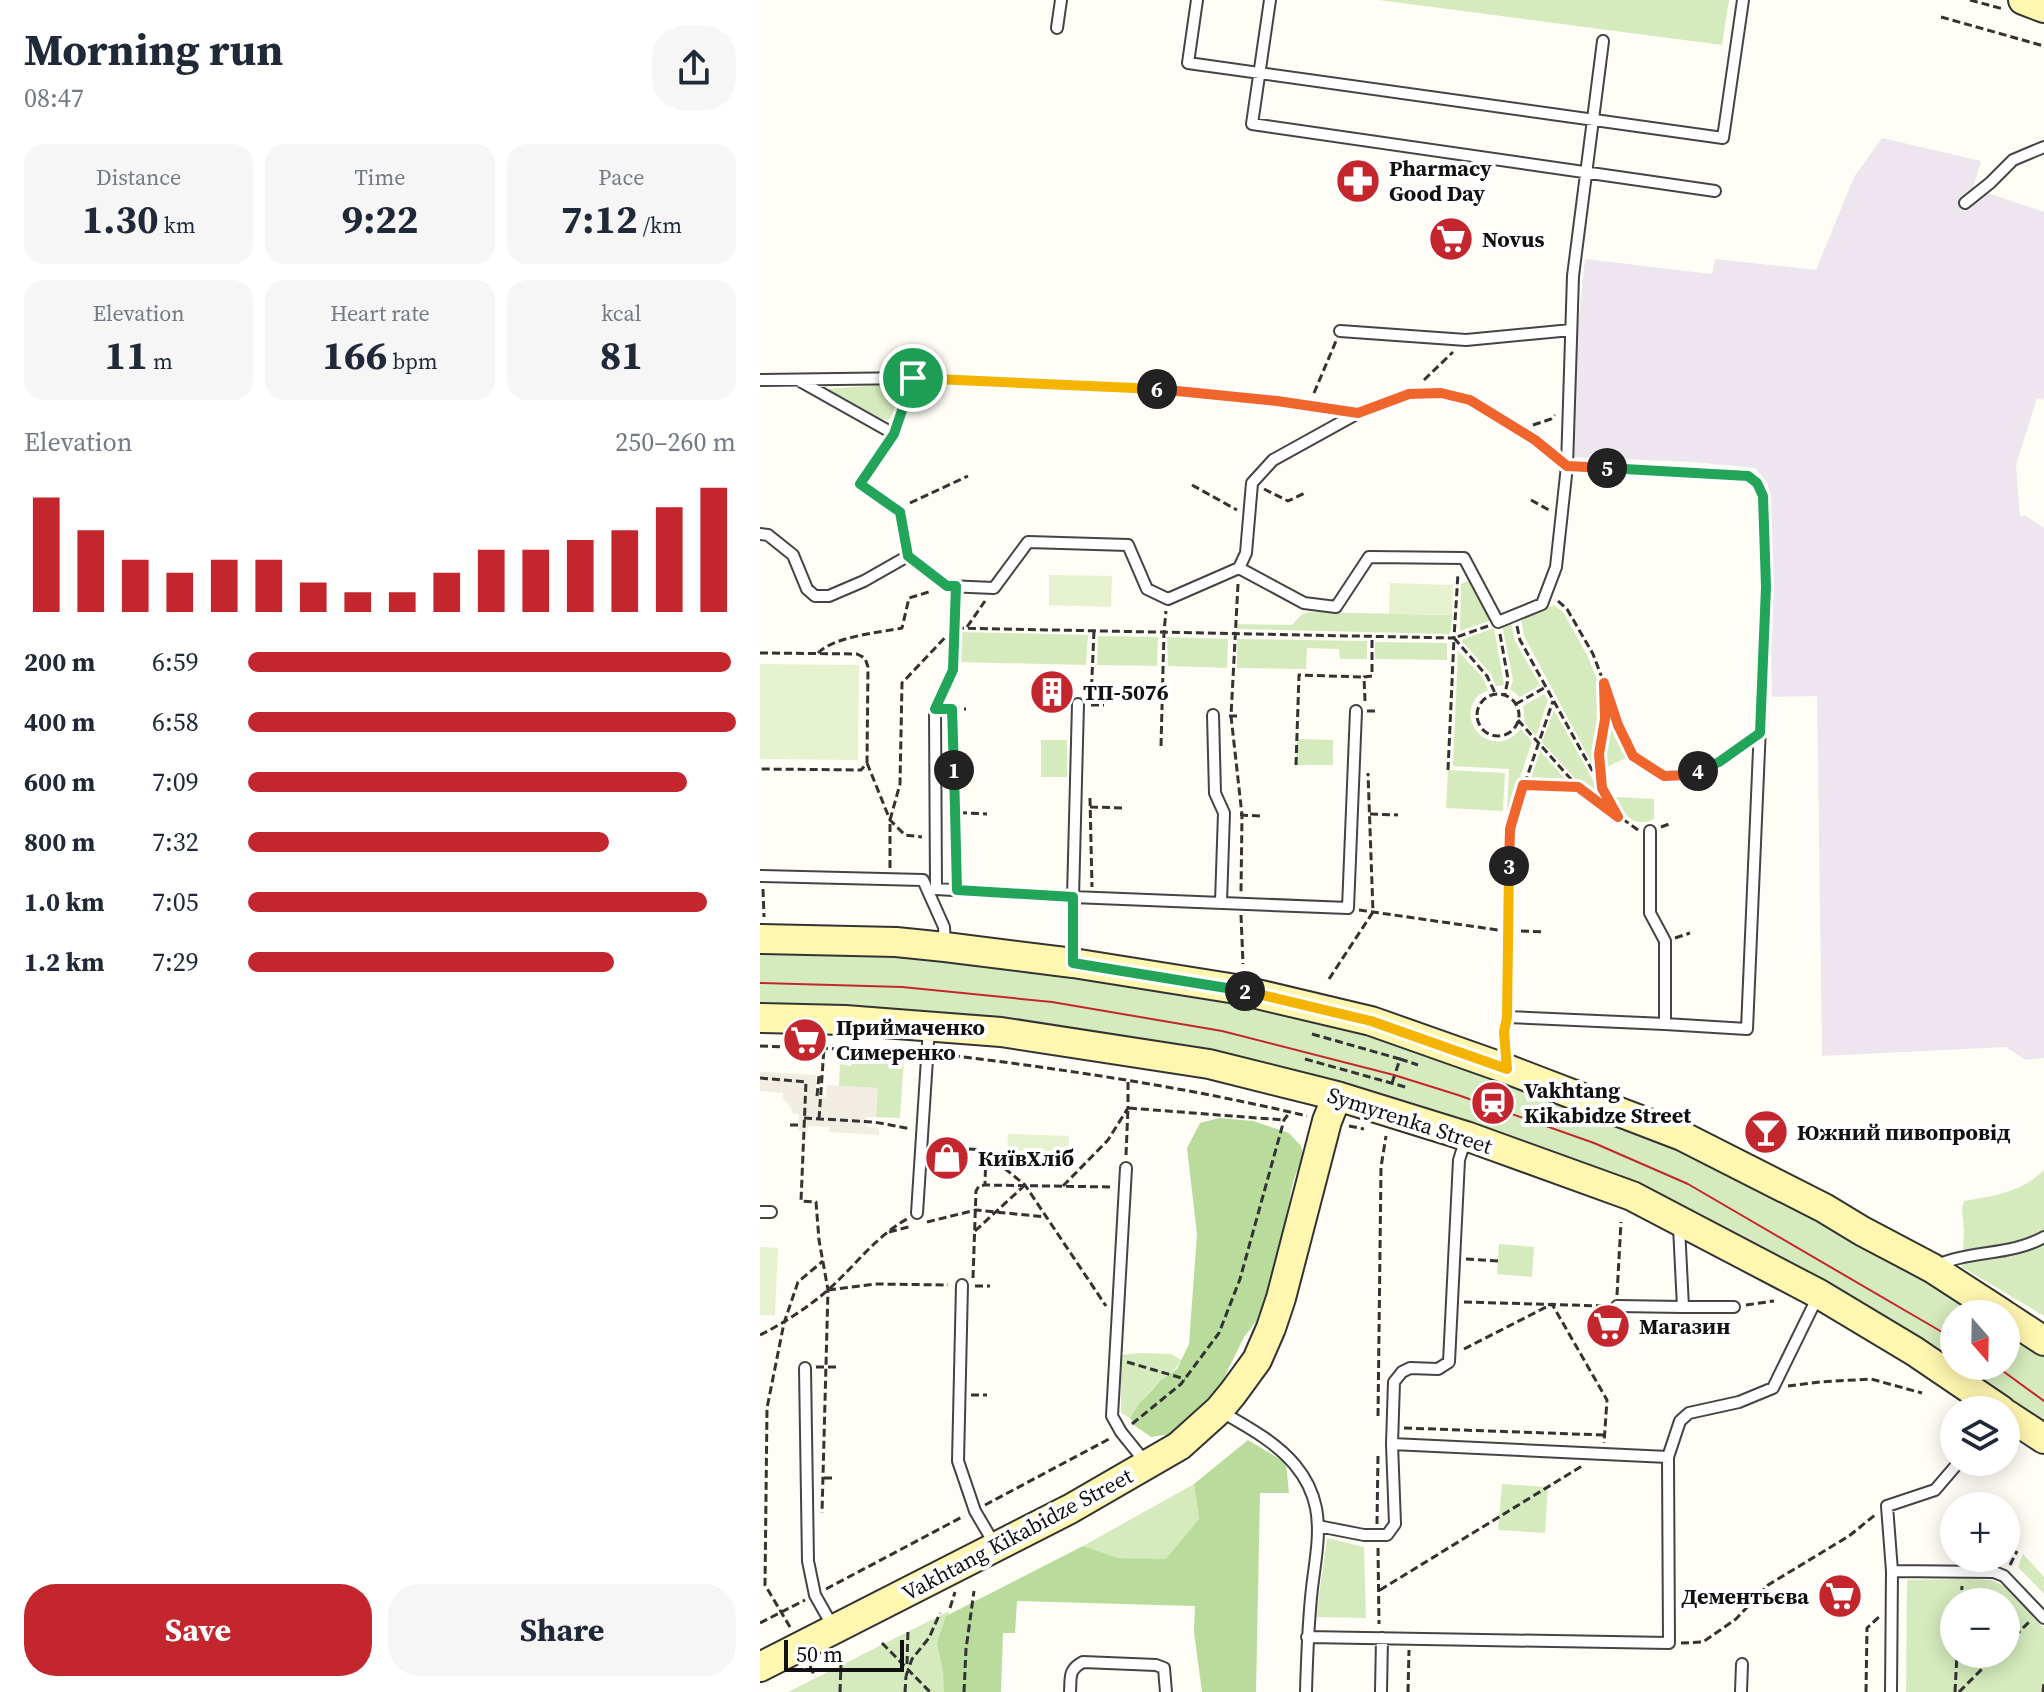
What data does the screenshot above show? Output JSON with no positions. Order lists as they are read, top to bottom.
{
  "streets": {
    "street": ["Symyrenka Street", "Vakhtang Kikabidze Street"]
  },
  "crossings": [
    ["Symyrenka Street", "Vakhtang Kikabidze Street"]
  ],
  "places": {
    "pharmacy": ["Pharmacy Good Day"],
    "supermarket": [
      "Novus",
      "Приймаченко Симеренко",
      "Магазин",
      "Дементьєва"
    ],
    "building": ["ТП-5076"],
    "station": ["Vakhtang Kikabidze Street"],
    "bar": ["Южний пивопровід"],
    "shop": ["КиївХліб"]
  },
  "scale_bar": "50 m",
  "north": "bottom",
  "page": {
    "heading": ["Morning run", "08:47"],
    "stats": [
      ["Distance", "1.30 km"],
      ["Time", "9:22"],
      ["Pace", "7:12 /km"],
      ["Elevation", "11 m"],
      ["Heart rate", "166 bpm"],
      ["kcal", "81"]
    ],
    "pins": [
      "6",
      "5",
      "1",
      "4",
      "3",
      "2"
    ],
    "chart": ["Elevation", "250–260 m"],
    "list": [
      {
        "name": "200 m",
        "note": "6:59"
      },
      {
        "name": "400 m",
        "note": "6:58"
      },
      {
        "name": "600 m",
        "note": "7:09"
      },
      {
        "name": "800 m",
        "note": "7:32"
      },
      {
        "name": "1.0 km",
        "note": "7:05"
      },
      {
        "name": "1.2 km",
        "note": "7:29"
      }
    ],
    "map_buttons": ["+", "−"],
    "buttons": ["Save", "Share"],
    "scale": "50 m"
  }
}
